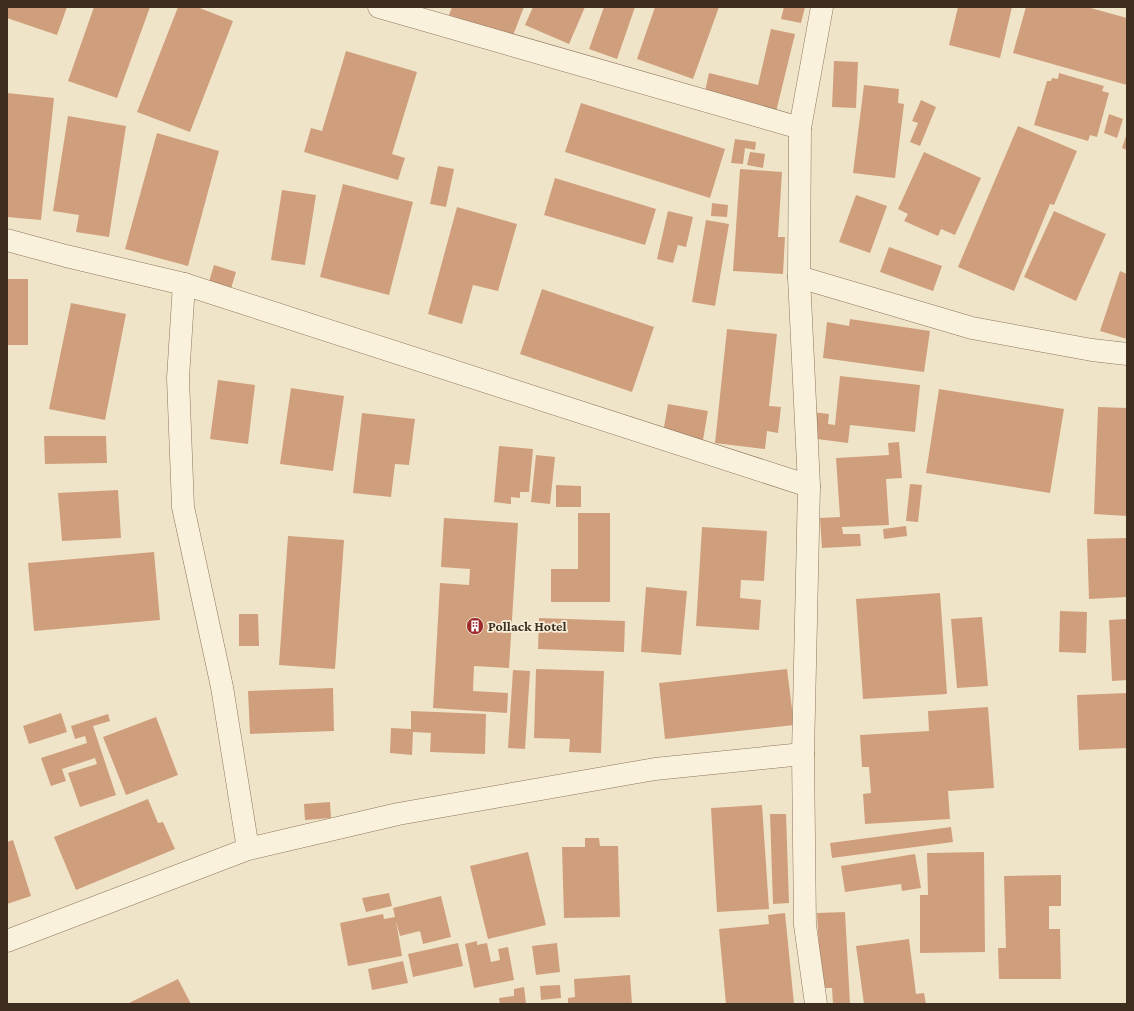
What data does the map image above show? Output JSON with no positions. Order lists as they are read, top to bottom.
{
  "places": {
    "building": ["Pollack Hotel"]
  }
}
